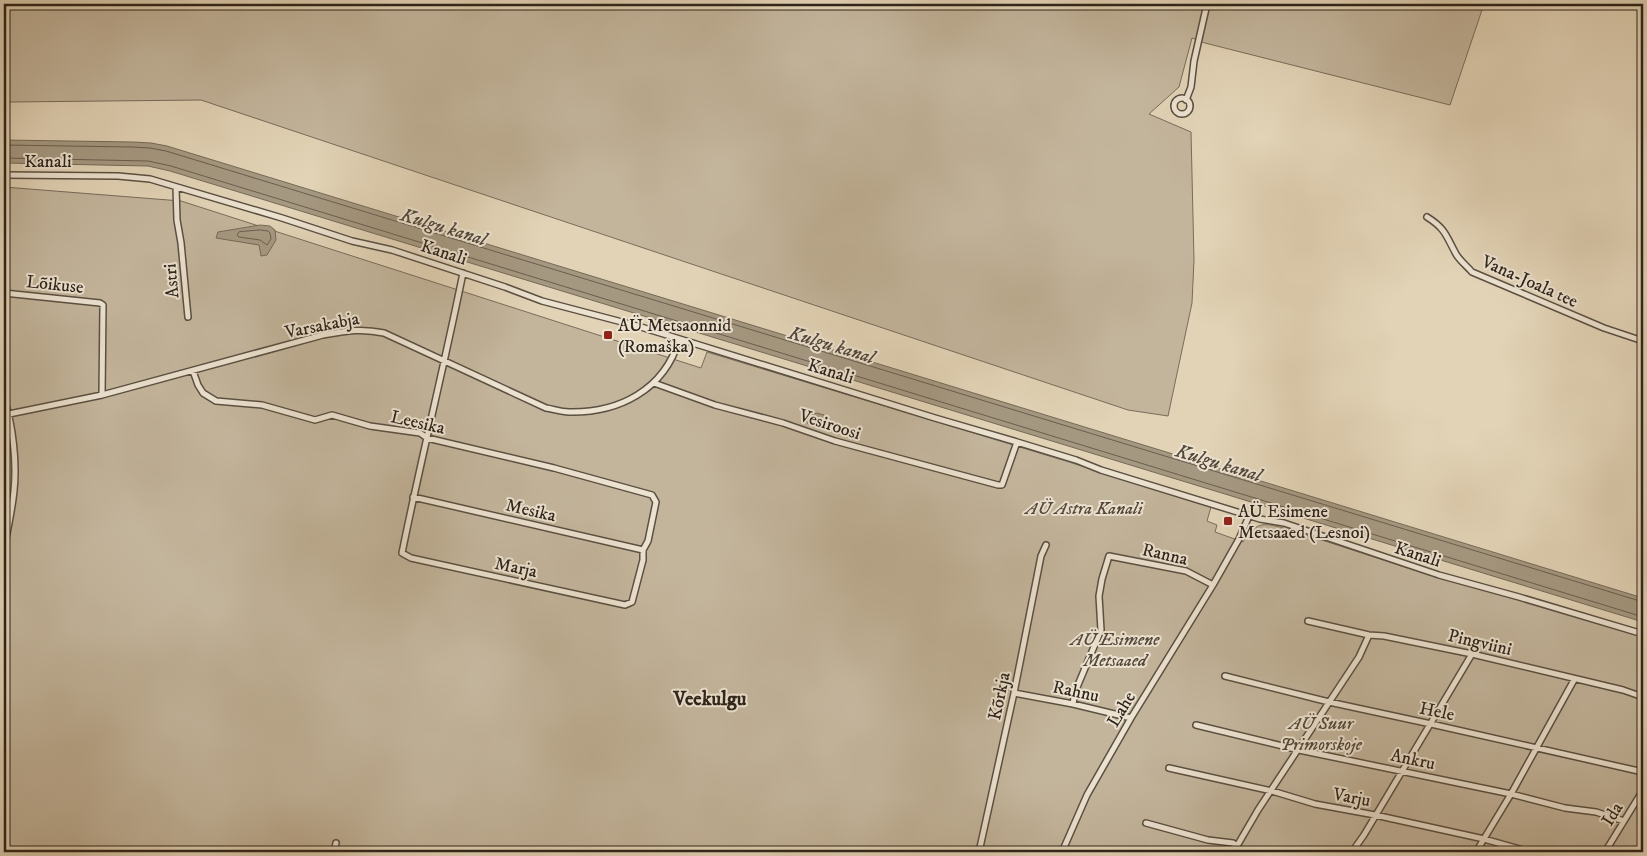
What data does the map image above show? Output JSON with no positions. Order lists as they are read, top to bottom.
{
  "streets": {
    "street": [
      "Kanali",
      "Astri",
      "Vana-Joala tee",
      "Lõikuse",
      "Varsakabja",
      "Leesika",
      "Vesiroosi",
      "Mesika",
      "Ranna",
      "Marja",
      "Pingviini",
      "Rahnu",
      "Kõrkja",
      "Lahe",
      "Hele",
      "Ankru",
      "Varju",
      "Ida"
    ]
  },
  "crossings": [
    ["Kanali", "Astri"],
    ["Kanali", "Vesiroosi"],
    ["Kanali", "Lahe"],
    ["Lõikuse", "Varsakabja"],
    ["Varsakabja", "Leesika"],
    ["Varsakabja", "Vesiroosi"],
    ["Leesika", "Mesika"],
    ["Leesika", "Marja"],
    ["Mesika", "Marja"],
    ["Ranna", "Rahnu"],
    ["Ranna", "Lahe"],
    ["Rahnu", "Kõrkja"],
    ["Rahnu", "Lahe"],
    ["Ankru", "Ida"]
  ],
  "districts": ["Veekulgu"],
  "water": ["Kulgu kanal"],
  "parks": ["AÜ Astra Kanali", "AÜ Esimene Metsaaed", "AÜ Suur Primorskoje"],
  "places": {
    "transit": ["AÜ Metsaonnid (Romaška)", "AÜ Esimene Metsaaed (Lesnoi)"]
  }
}
